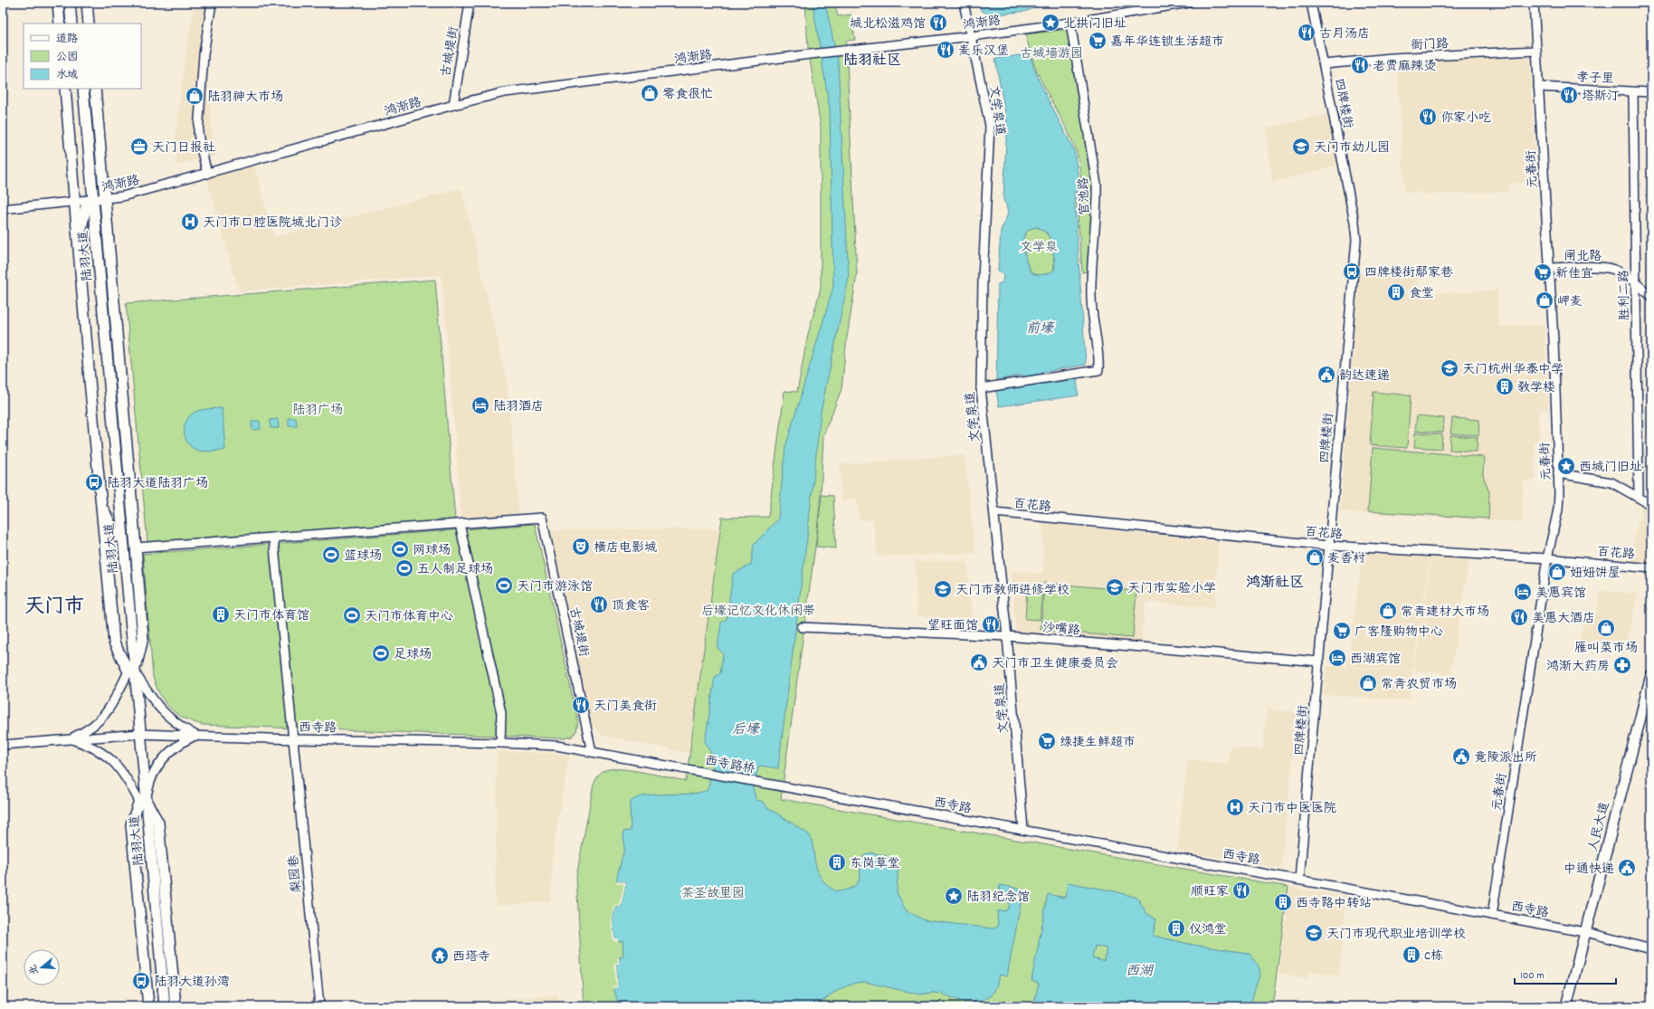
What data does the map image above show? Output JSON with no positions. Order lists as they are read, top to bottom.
{
  "streets": {
    "main road": ["陆羽大道", "人民大道"],
    "street": [
      "鸿渐路",
      "衙门路",
      "古城堤街",
      "孝子里",
      "四牌楼街",
      "文学泉道",
      "元春街",
      "官池路",
      "闸北路",
      "胜利二路",
      "百花路",
      "沙嘴路",
      "西寺路",
      "西寺路桥",
      "梨园巷"
    ]
  },
  "crossings": [
    ["鸿渐路", "古城堤街"],
    ["鸿渐路", "文学泉道"],
    ["鸿渐路", "官池路"],
    ["鸿渐路", "陆羽大道"],
    ["衙门路", "四牌楼街"],
    ["衙门路", "元春街"],
    ["古城堤街", "西寺路"],
    ["孝子里", "元春街"],
    ["孝子里", "胜利二路"],
    ["四牌楼街", "百花路"],
    ["四牌楼街", "沙嘴路"],
    ["四牌楼街", "西寺路"],
    ["文学泉道", "官池路"],
    ["文学泉道", "百花路"],
    ["文学泉道", "沙嘴路"],
    ["文学泉道", "西寺路"],
    ["元春街", "闸北路"],
    ["元春街", "百花路"],
    ["元春街", "西寺路"],
    ["闸北路", "胜利二路"],
    ["陆羽大道", "西寺路"],
    ["西寺路", "西寺路桥"],
    ["西寺路", "人民大道"],
    ["西寺路", "梨园巷"]
  ],
  "districts": ["陆羽社区", "鸿渐社区", "天门市"],
  "water": ["前壕", "后壕", "西湖"],
  "parks": [
    "古城墙游园",
    "文学泉",
    "陆羽广场",
    "后壕记忆文化休闲带",
    "茶圣故里园"
  ],
  "places": {
    "restaurant": [
      "城北松滋鸡馆",
      "古月汤店",
      "麦乐汉堡",
      "老贾麻辣烫",
      "塔斯汀",
      "你家小吃",
      "顶食客",
      "美惠大酒店",
      "望旺面馆",
      "天门美食街",
      "顺旺家"
    ],
    "place": ["北拱门旧址", "西城门旧址", "陆羽纪念馆"],
    "supermarket": [
      "嘉年华连锁生活超市",
      "新佳宜",
      "广客隆购物中心",
      "绿捷生鲜超市"
    ],
    "shop": [
      "零食很忙",
      "陆羽神大市场",
      "岬麦",
      "麦香村",
      "妞妞饼屋",
      "常青建材大市场",
      "雁叫菜市场",
      "常青农贸市场"
    ],
    "office": ["天门日报社"],
    "school or university": [
      "天门市幼儿园",
      "天门杭州华泰中学",
      "天门市实验小学",
      "天门市教师进修学校",
      "天门市现代职业培训学校"
    ],
    "hospital": ["天门市口腔医院城北门诊", "天门市中医医院"],
    "bus stop": ["四牌楼街鄢家巷", "陆羽大道陆羽广场", "陆羽大道孙湾"],
    "building": [
      "食堂",
      "教学楼",
      "天门市体育馆",
      "东岗草堂",
      "西寺路中转站",
      "仪鸿堂",
      "C栋"
    ],
    "public building": [
      "韵达速递",
      "天门市卫生健康委员会",
      "竟陵派出所",
      "中通快递"
    ],
    "hotel": ["陆羽酒店", "美惠宾馆", "西湖宾馆"],
    "theatre": ["横店电影城"],
    "sports": [
      "网球场",
      "篮球场",
      "五人制足球场",
      "天门市游泳馆",
      "天门市体育中心",
      "足球场"
    ],
    "pharmacy": ["鸿渐大药房"],
    "temple": ["西塔寺"]
  },
  "legend": ["道路", "公园", "水域"],
  "scale_bar": "100 m",
  "north": "left"
}
